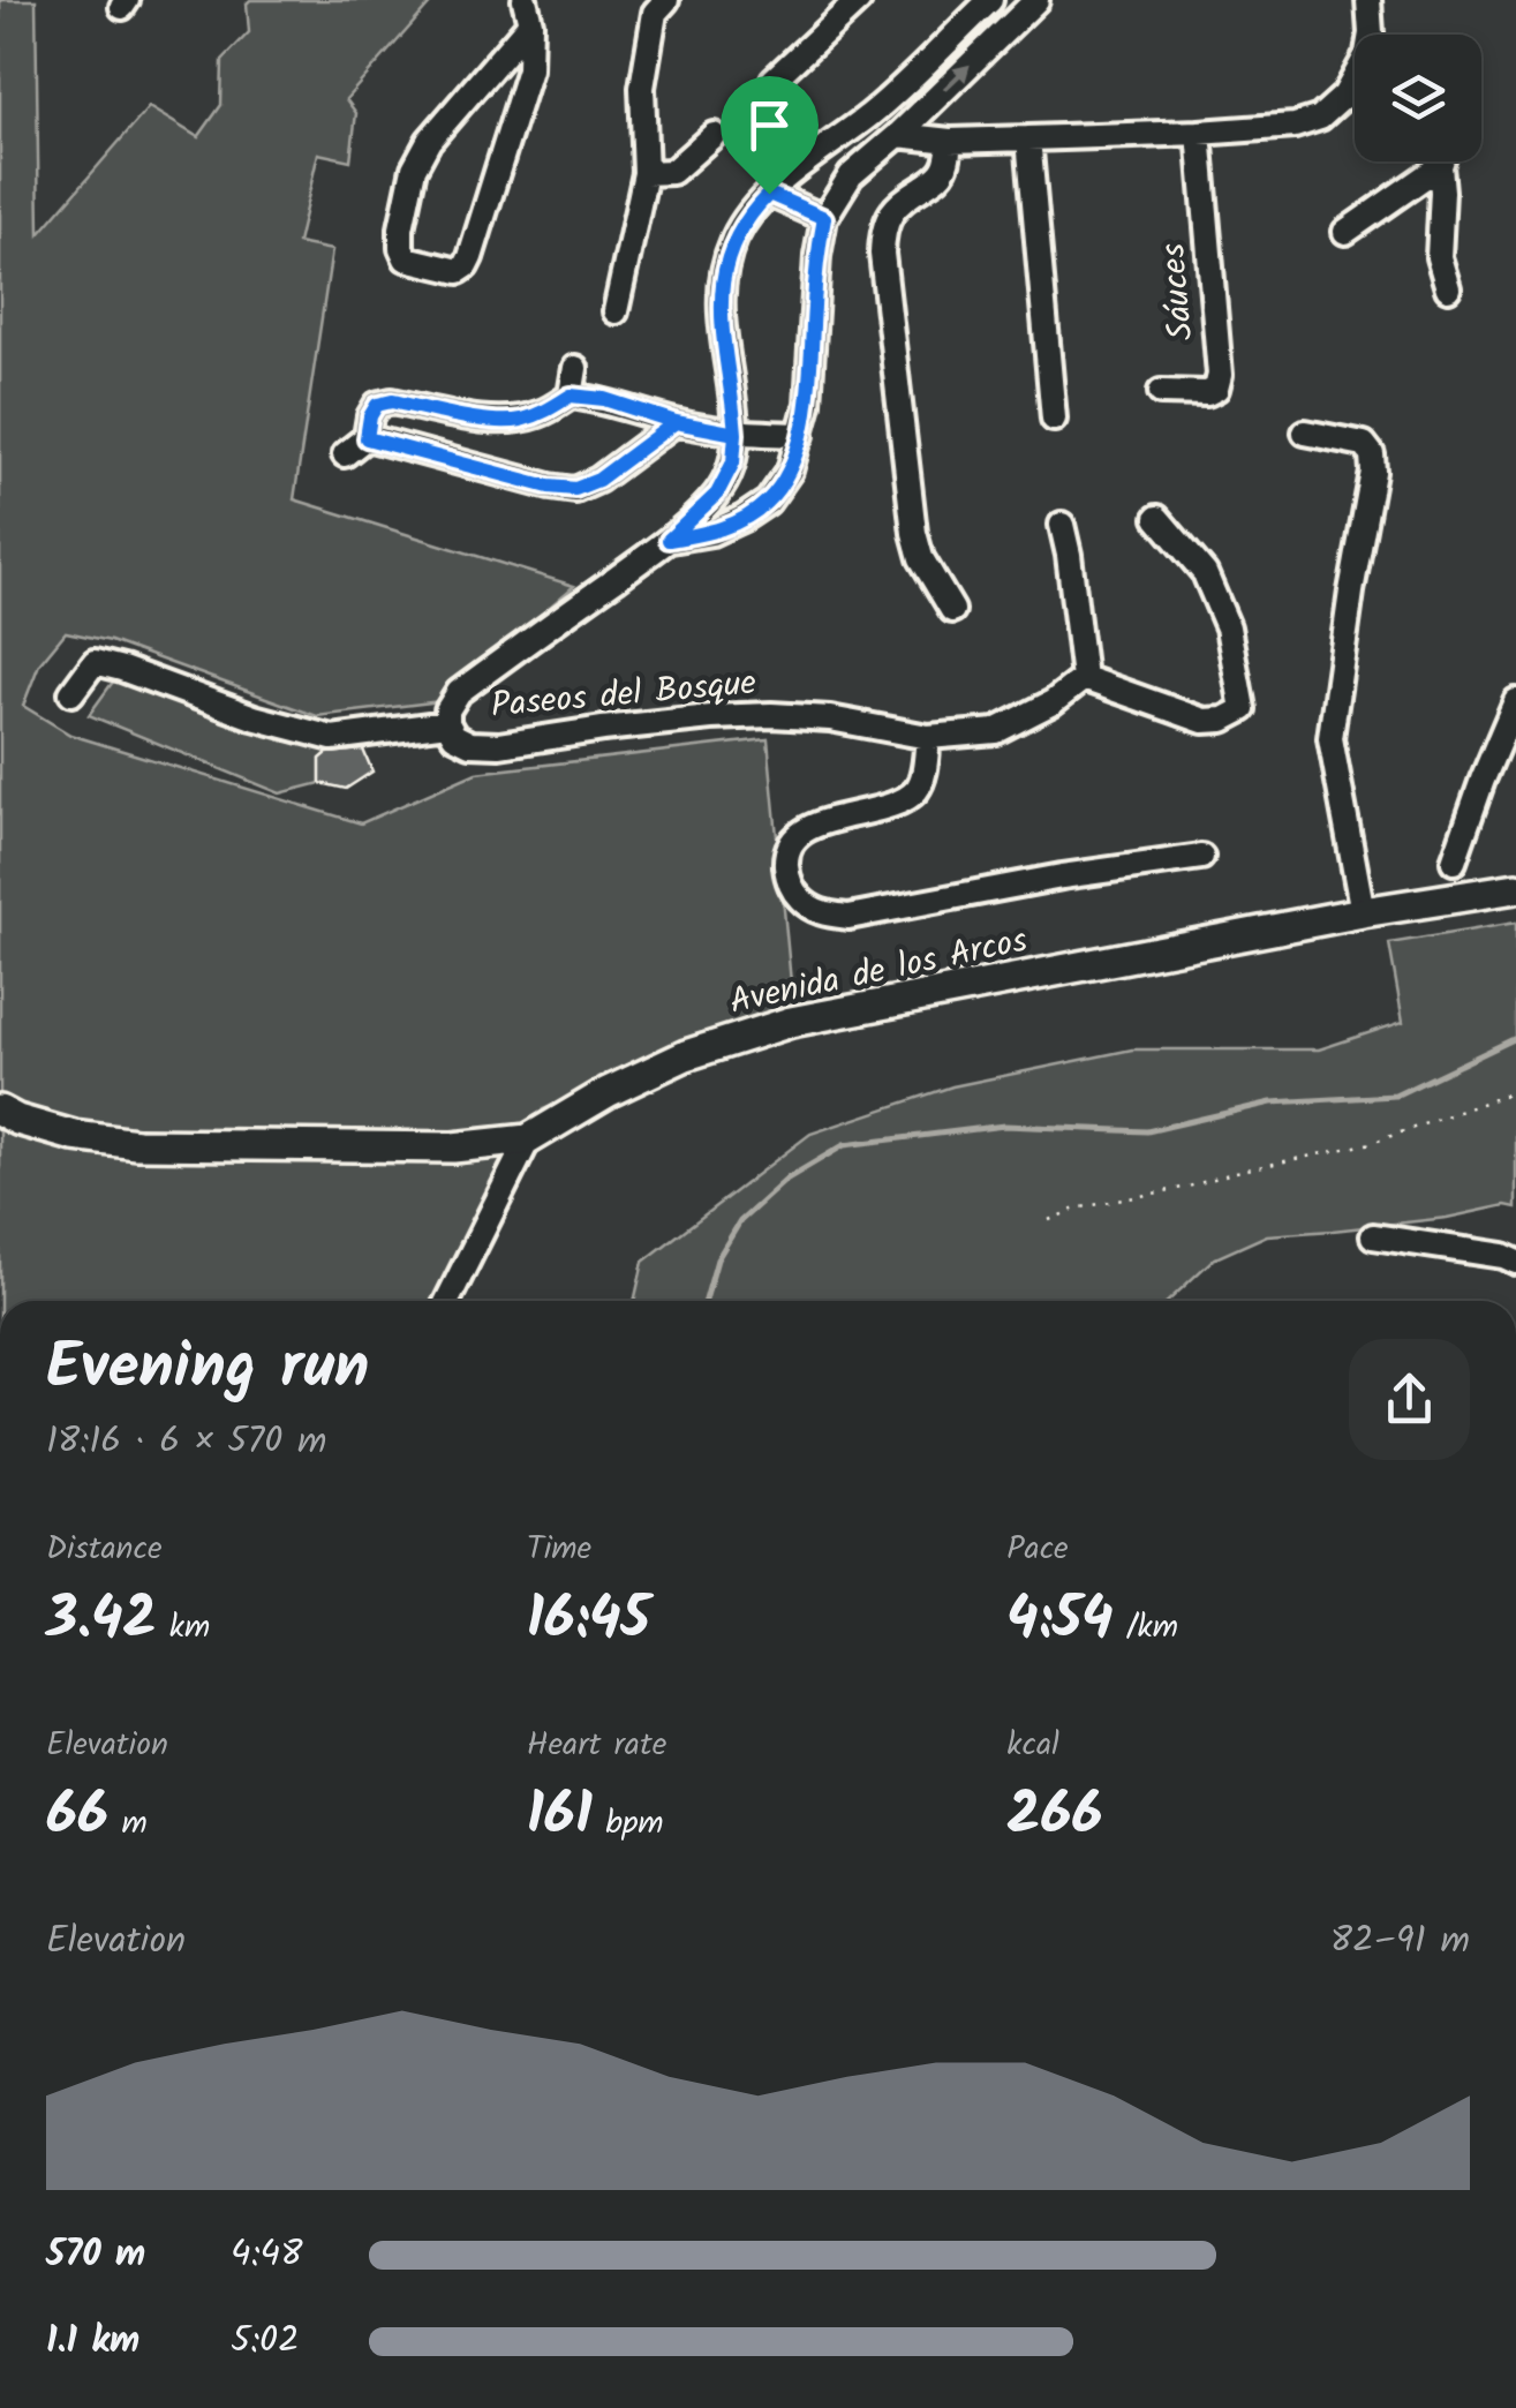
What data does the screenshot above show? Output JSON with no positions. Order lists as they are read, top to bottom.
{
  "streets": {
    "main road": ["Avenida de los Arcos"],
    "street": ["Sáuces", "Paseos del Bosque"]
  },
  "page": {
    "heading": ["Evening run", "18:16 · 6 × 570 m"],
    "stats": [
      ["Distance", "3.42 km"],
      ["Time", "16:45"],
      ["Pace", "4:54 /km"],
      ["Elevation", "66 m"],
      ["Heart rate", "161 bpm"],
      ["kcal", "266"]
    ],
    "chart": ["Elevation", "82–91 m"],
    "list": [
      {
        "name": "570 m",
        "note": "4:48"
      },
      {
        "name": "1.1 km",
        "note": "5:02"
      }
    ]
  }
}
